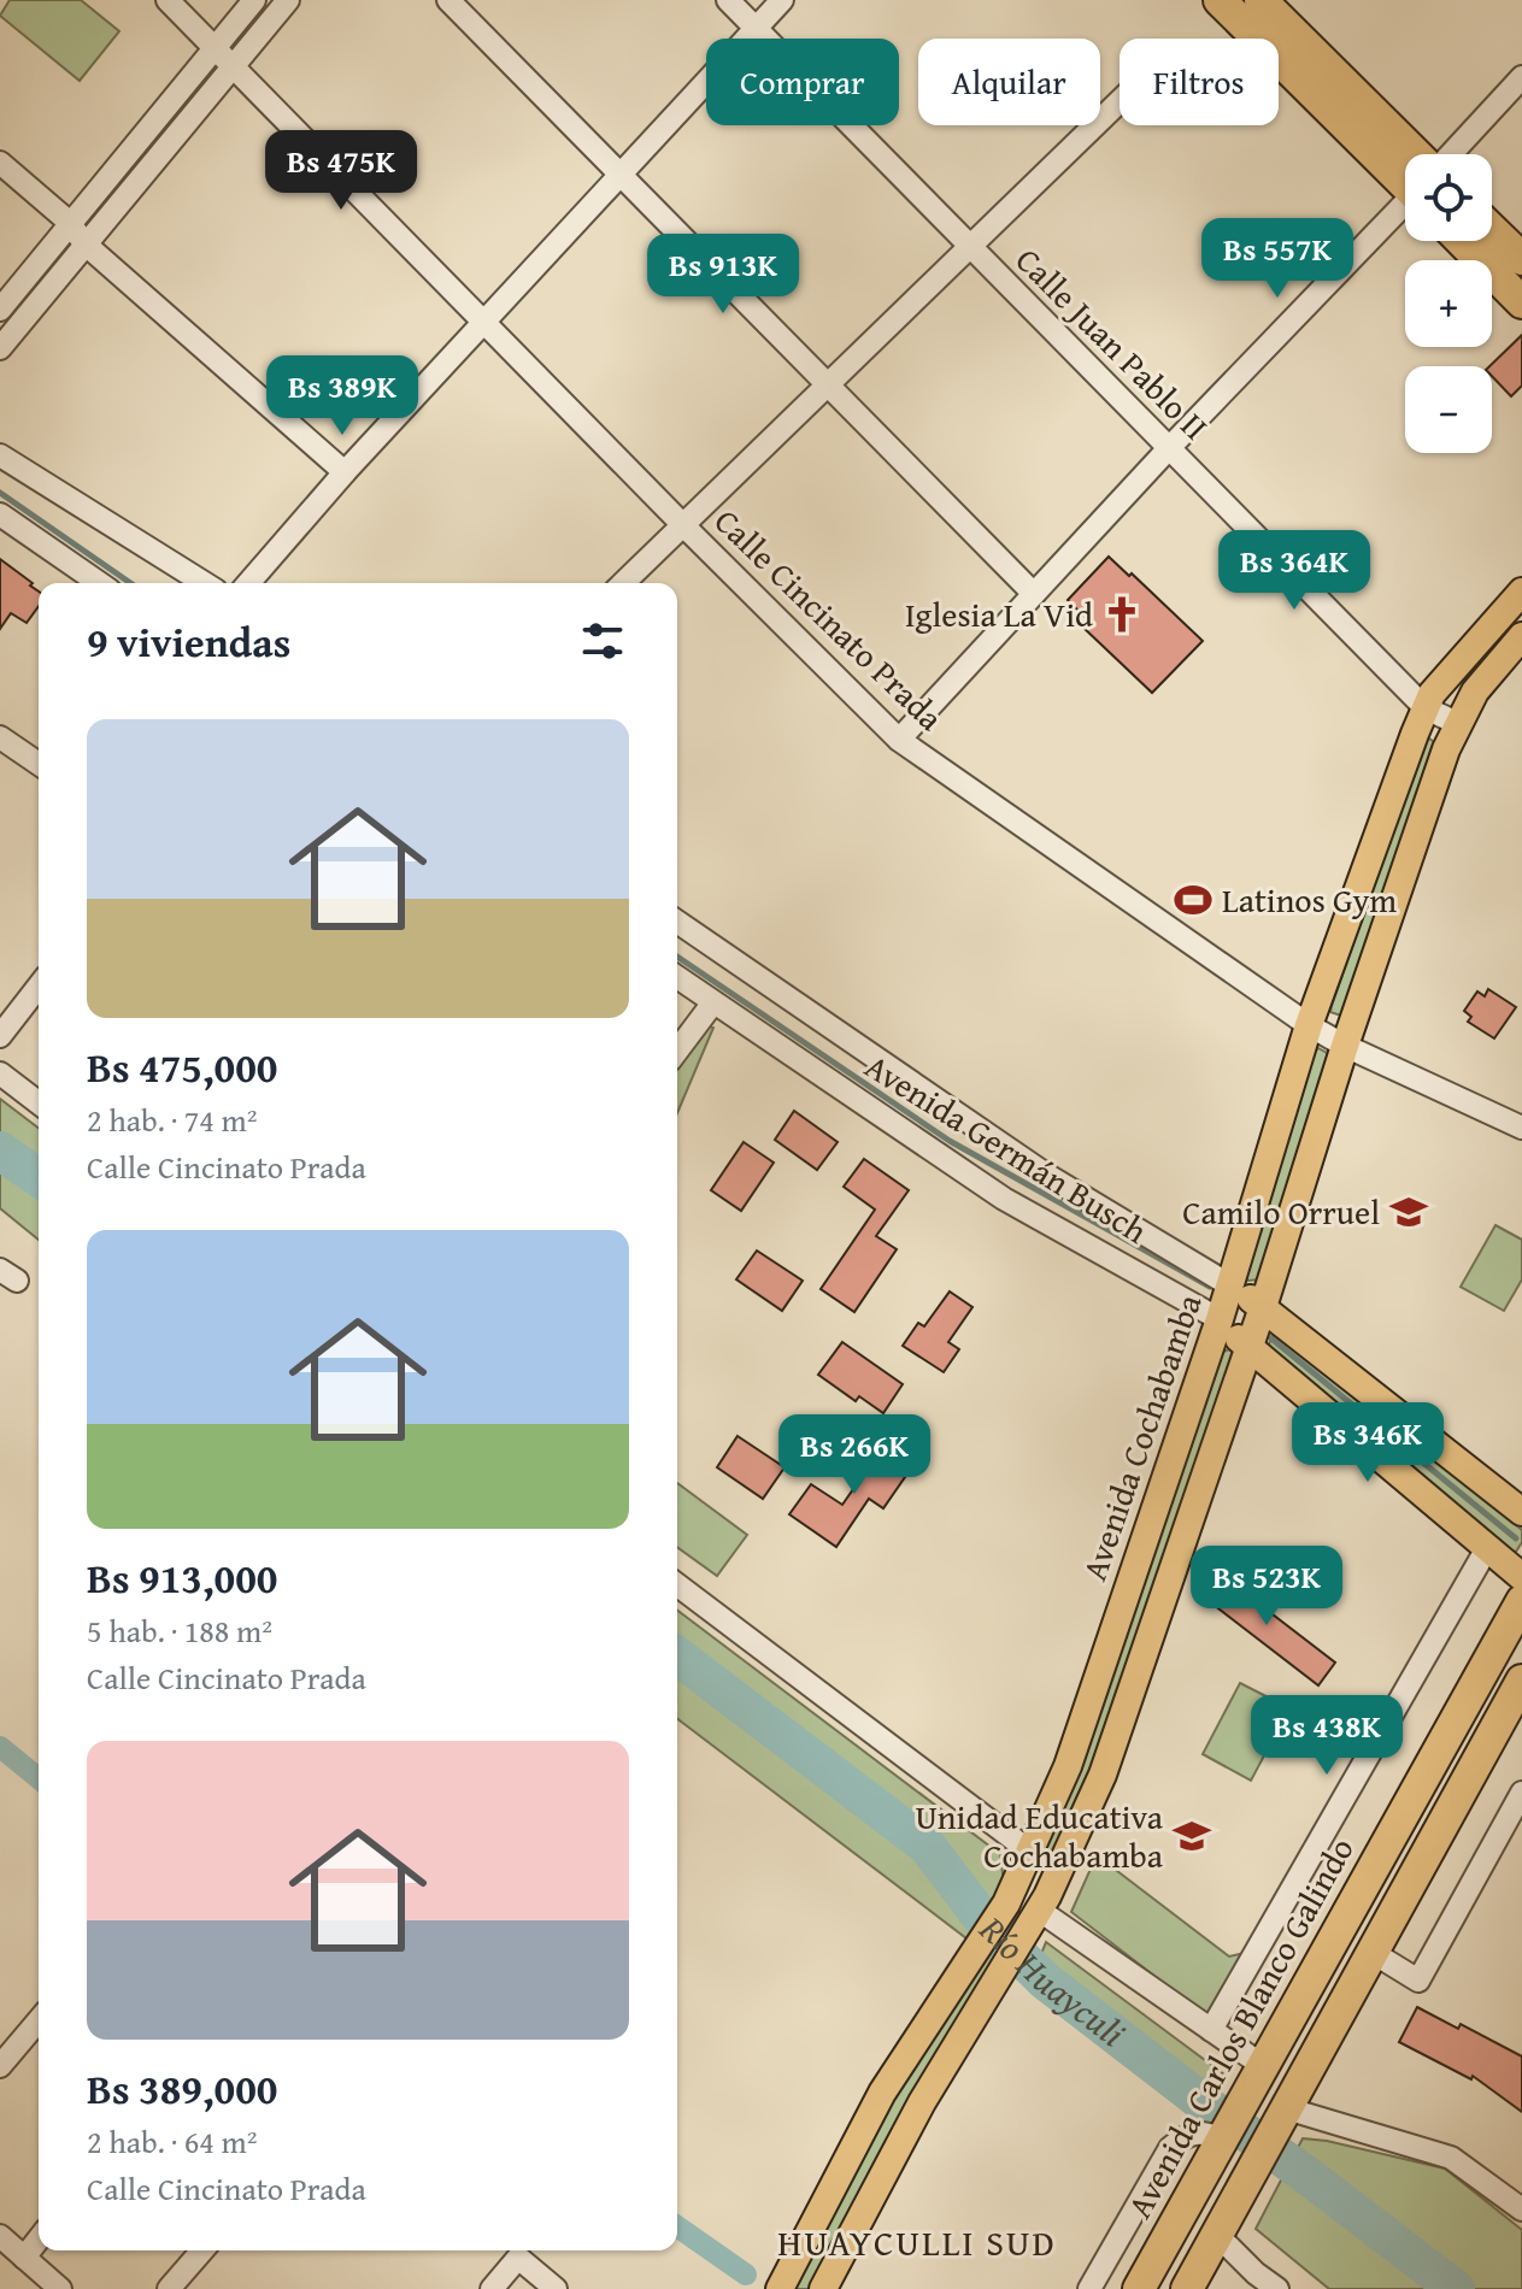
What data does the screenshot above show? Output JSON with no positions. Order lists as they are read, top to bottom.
{
  "streets": {
    "highway": ["Avenida Carlos Blanco Galindo"],
    "main road": ["Avenida Germán Busch", "Avenida Cochabamba"],
    "street": ["Calle Juan Pablo II", "Calle Cincinato Prada"]
  },
  "crossings": [
    ["Calle Juan Pablo II", "Avenida Cochabamba"],
    ["Calle Cincinato Prada", "Avenida Cochabamba"],
    ["Avenida Germán Busch", "Avenida Cochabamba"],
    ["Avenida Germán Busch", "Avenida Carlos Blanco Galindo"]
  ],
  "districts": ["HUAYCULLI SUD"],
  "water": ["Río Huayculi"],
  "places": {
    "church": ["Iglesia La Vid"],
    "sports": ["Latinos Gym"],
    "school or university": ["Camilo Orruel", "Unidad Educativa Cochabamba"]
  },
  "page": {
    "chip": ["Comprar", "Alquilar", "Filtros"],
    "price": [
      "Bs 475K",
      "Bs 557K",
      "Bs 913K",
      "Bs 389K",
      "Bs 364K",
      "Bs 346K",
      "Bs 266K",
      "Bs 523K",
      "Bs 438K"
    ],
    "map_buttons": ["+", "−"],
    "heading": "9 viviendas",
    "list": [
      {
        "name": "Bs 475,000",
        "note": "2 hab. · 74 m² · Calle Cincinato Prada"
      },
      {
        "name": "Bs 913,000",
        "note": "5 hab. · 188 m² · Calle Cincinato Prada"
      },
      {
        "name": "Bs 389,000",
        "note": "2 hab. · 64 m² · Calle Cincinato Prada"
      }
    ]
  }
}
